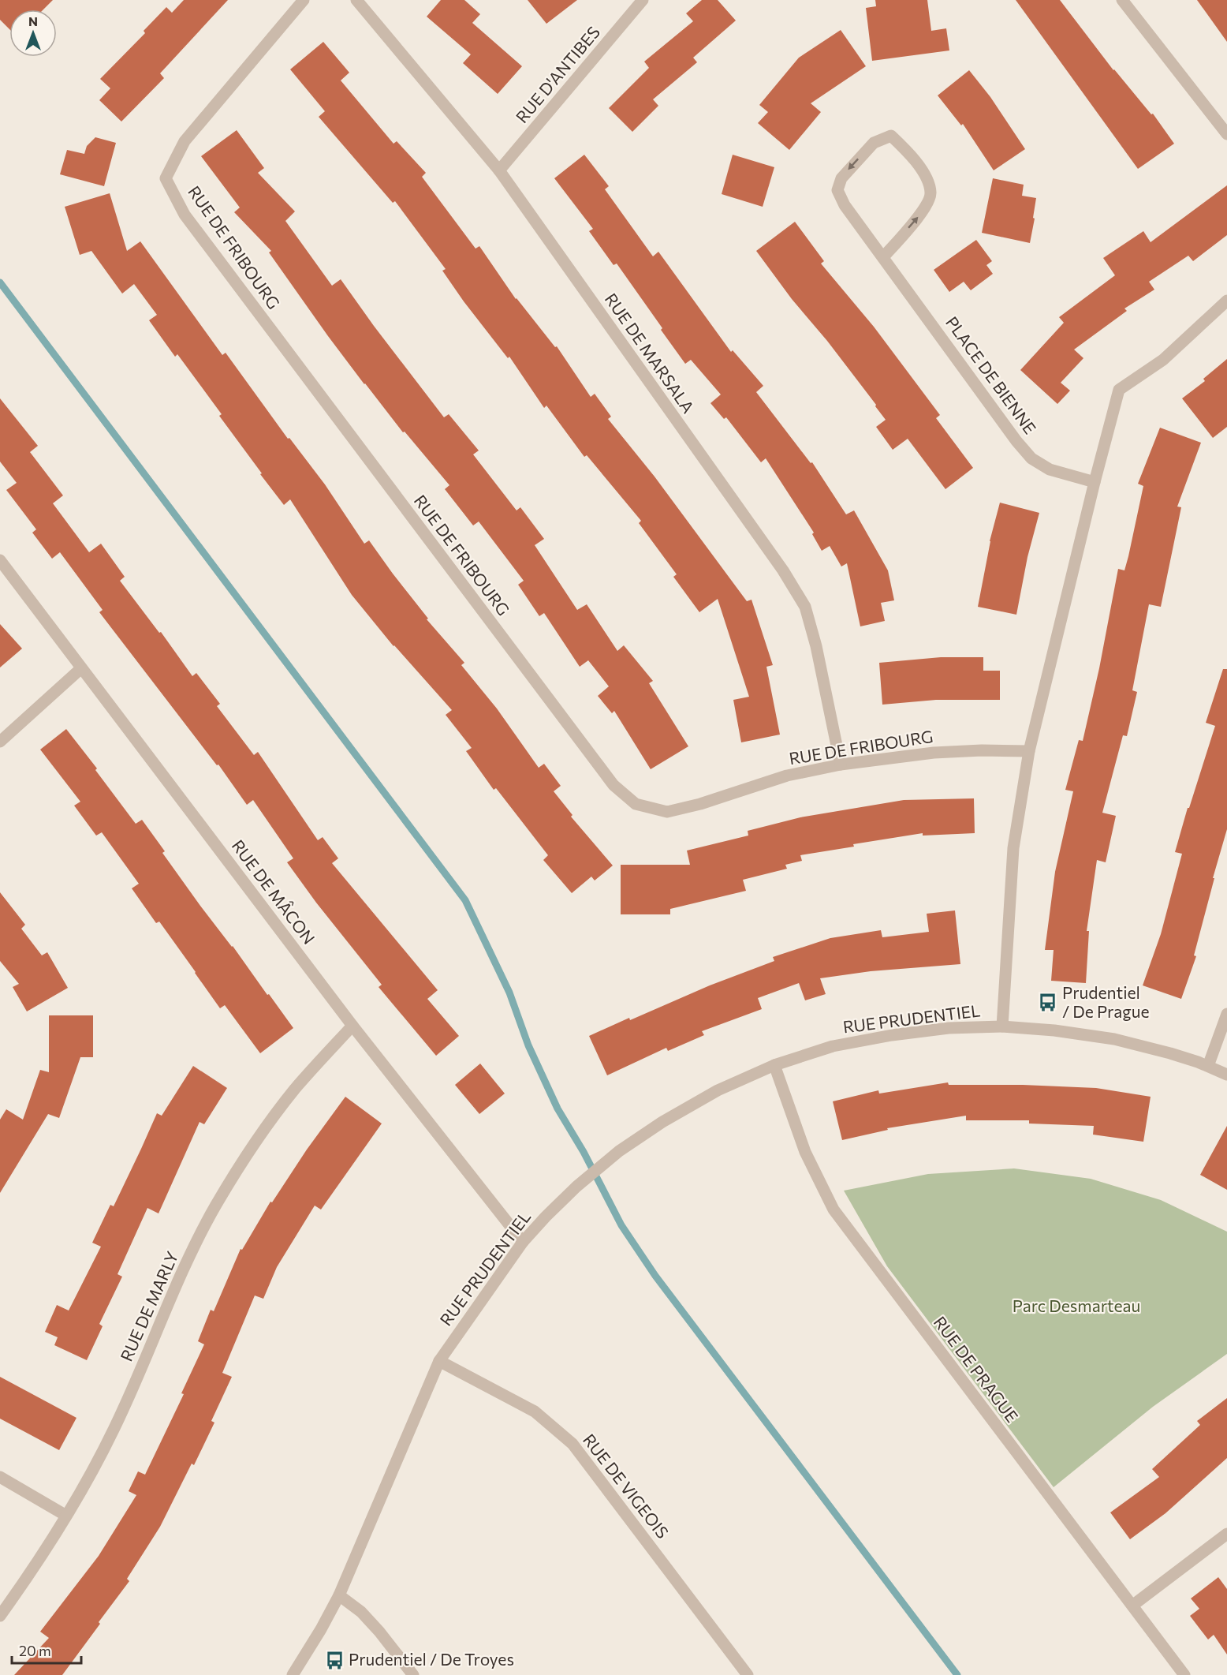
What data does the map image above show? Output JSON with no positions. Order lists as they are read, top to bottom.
{
  "streets": {
    "street": [
      "RUE D'ANTIBES",
      "RUE DE FRIBOURG",
      "RUE DE MARSALA",
      "PLACE DE BIENNE",
      "RUE DE MÂCON",
      "RUE PRUDENTIEL",
      "RUE DE MARLY",
      "RUE DE PRAGUE",
      "RUE DE VIGEOIS"
    ]
  },
  "crossings": [
    ["RUE D'ANTIBES", "RUE DE MARSALA"],
    ["RUE DE FRIBOURG", "RUE DE MARSALA"],
    ["RUE DE MÂCON", "RUE PRUDENTIEL"],
    ["RUE DE MÂCON", "RUE DE MARLY"],
    ["RUE PRUDENTIEL", "RUE DE PRAGUE"],
    ["RUE PRUDENTIEL", "RUE DE VIGEOIS"]
  ],
  "parks": ["Parc Desmarteau"],
  "places": {
    "bus stop": ["Prudentiel / De Prague", "Prudentiel / De Troyes"]
  },
  "scale_bar": "20 m",
  "north": "top"
}
